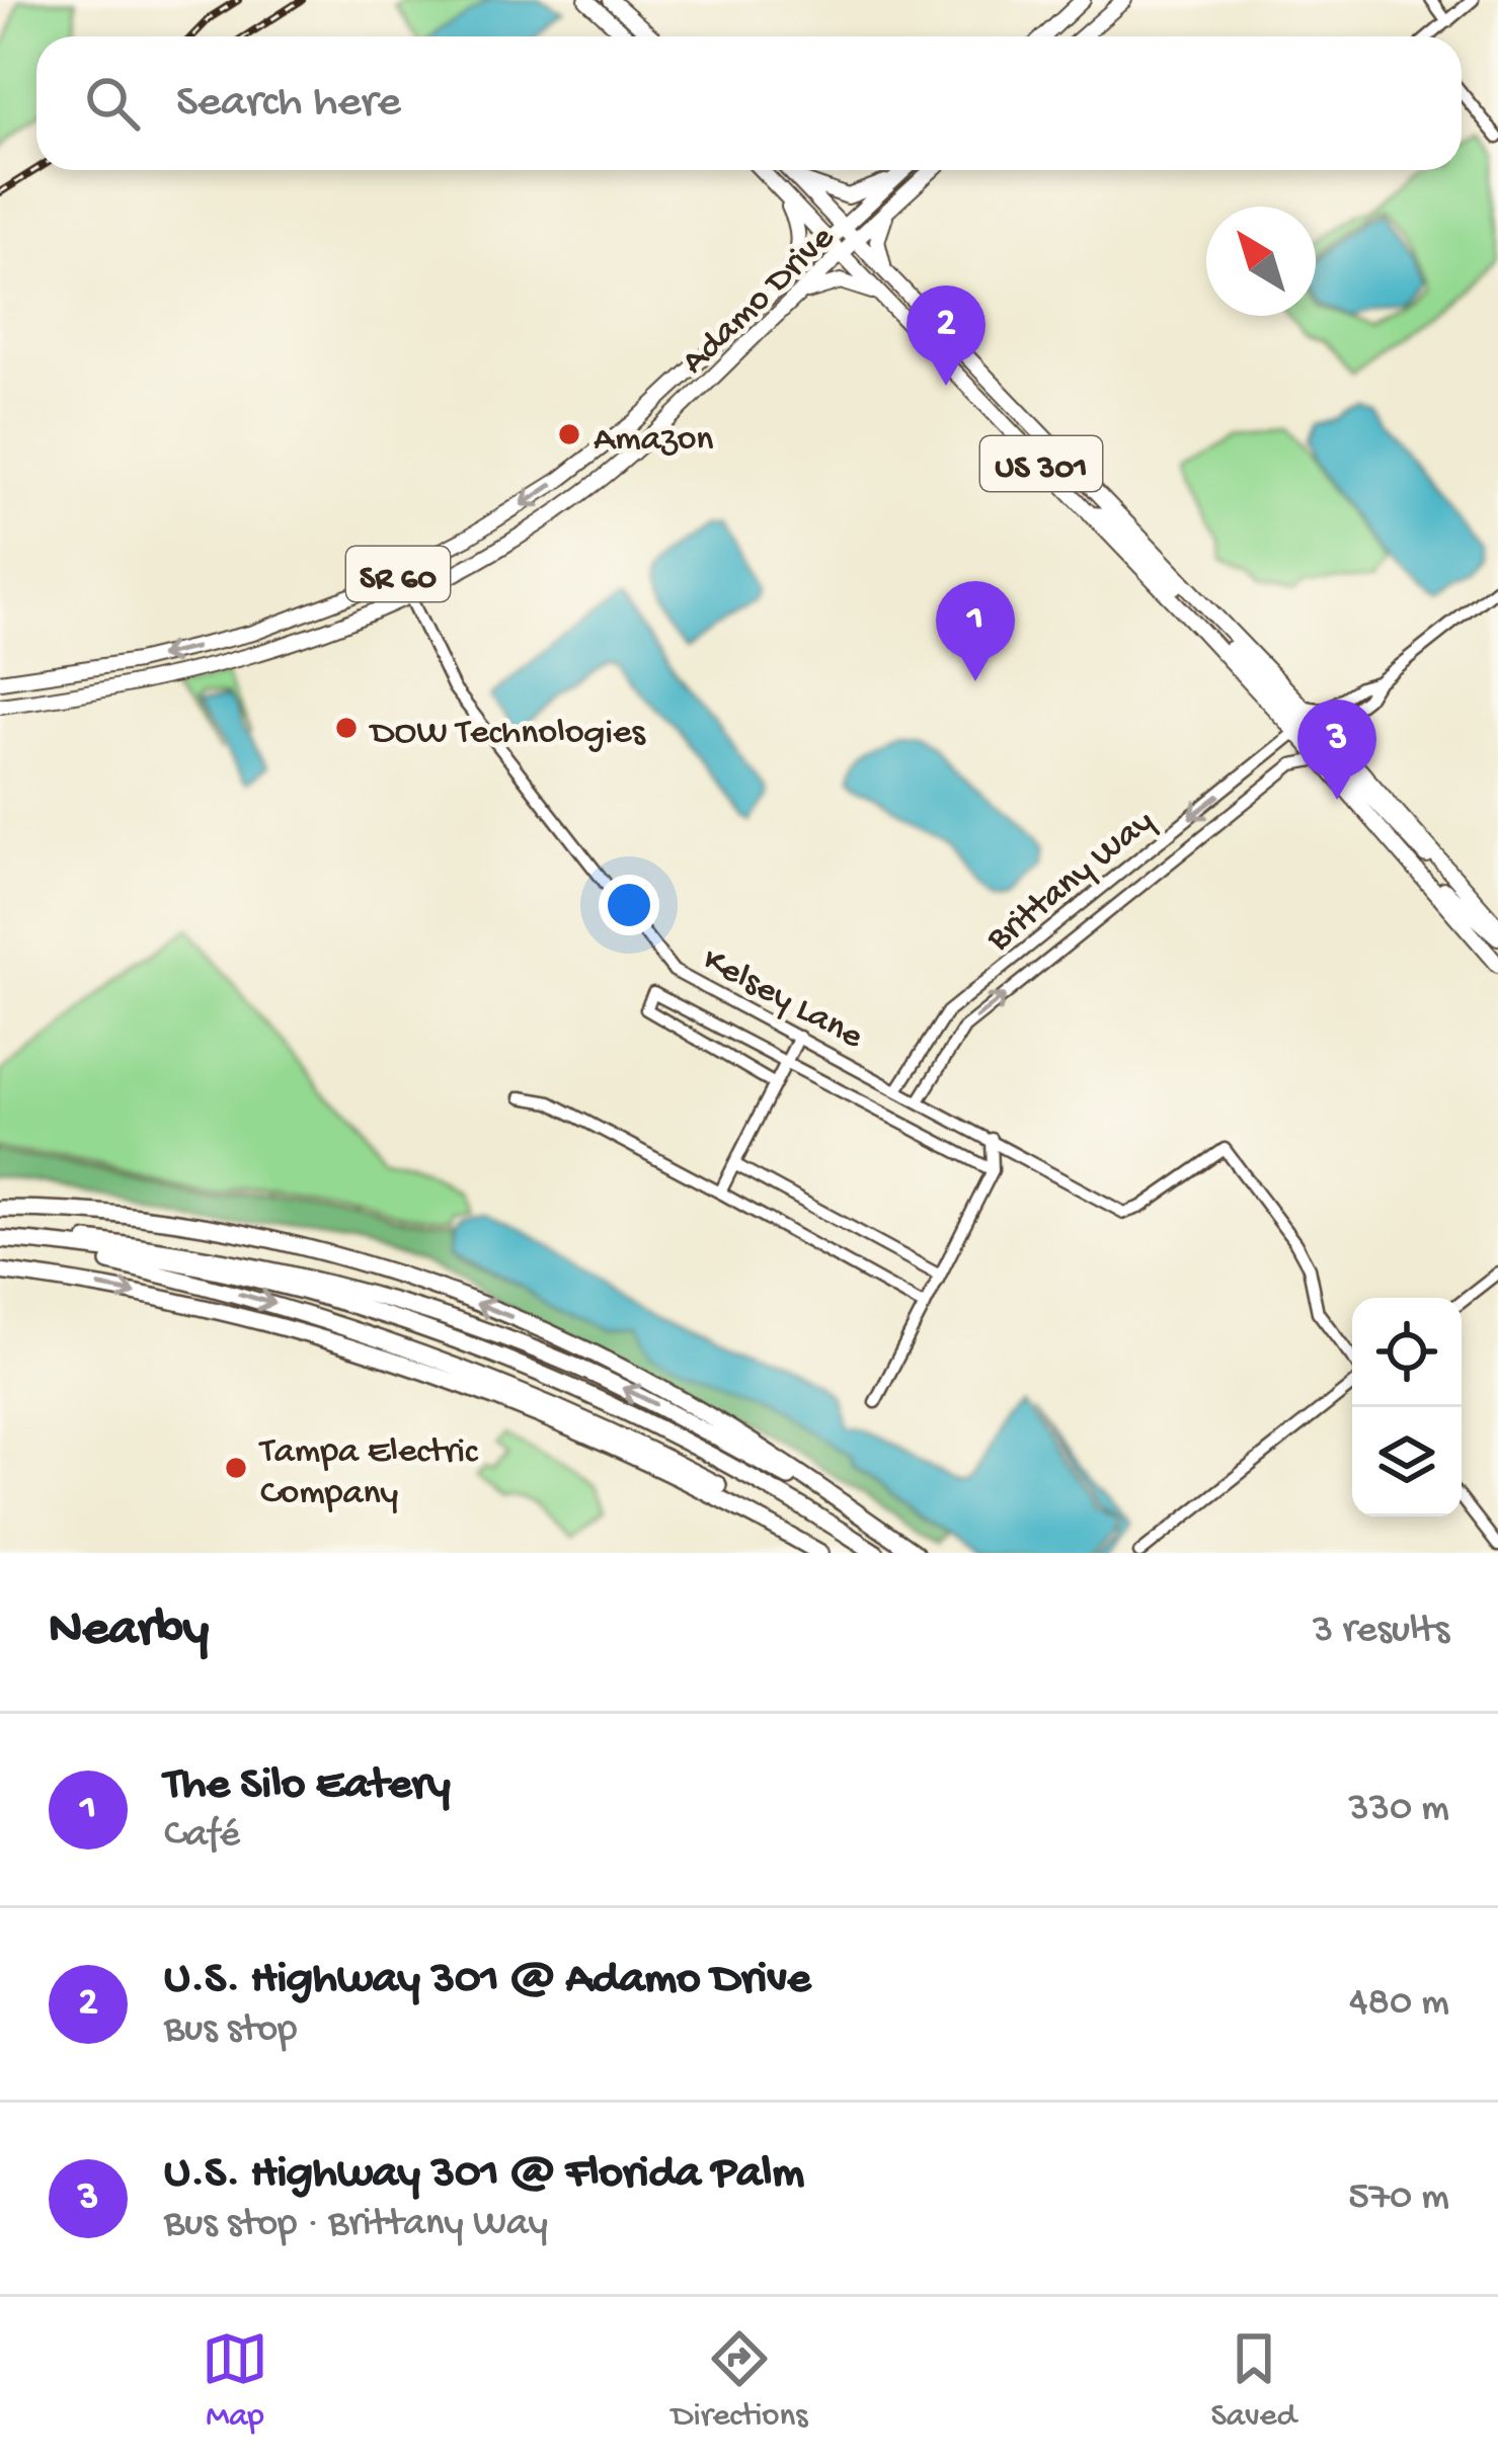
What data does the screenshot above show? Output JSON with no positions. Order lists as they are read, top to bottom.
{
  "streets": {
    "main road": ["Adamo Drive", "US 301", "SR 60"],
    "street": ["Brittany Way", "Kelsey Lane"]
  },
  "crossings": [
    ["Adamo Drive", "US 301"],
    ["Adamo Drive", "Kelsey Lane"],
    ["US 301", "Brittany Way"],
    ["Brittany Way", "Kelsey Lane"]
  ],
  "places": ["Amazon", "DOW Technologies", "Tampa Electric Company"],
  "north": "top left",
  "page": {
    "search": "Search here",
    "pins": ["2", "1", "3"],
    "heading": ["Nearby", "3 results"],
    "list": [
      {
        "mark": "1",
        "name": "The Silo Eatery",
        "note": "Café",
        "value": "330 m"
      },
      {
        "mark": "2",
        "name": "U.S. Highway 301 @ Adamo Drive",
        "note": "Bus stop",
        "value": "480 m"
      },
      {
        "mark": "3",
        "name": "U.S. Highway 301 @ Florida Palm",
        "note": "Bus stop · Brittany Way",
        "value": "570 m"
      }
    ],
    "nav": ["Map", "Directions", "Saved"]
  }
}
